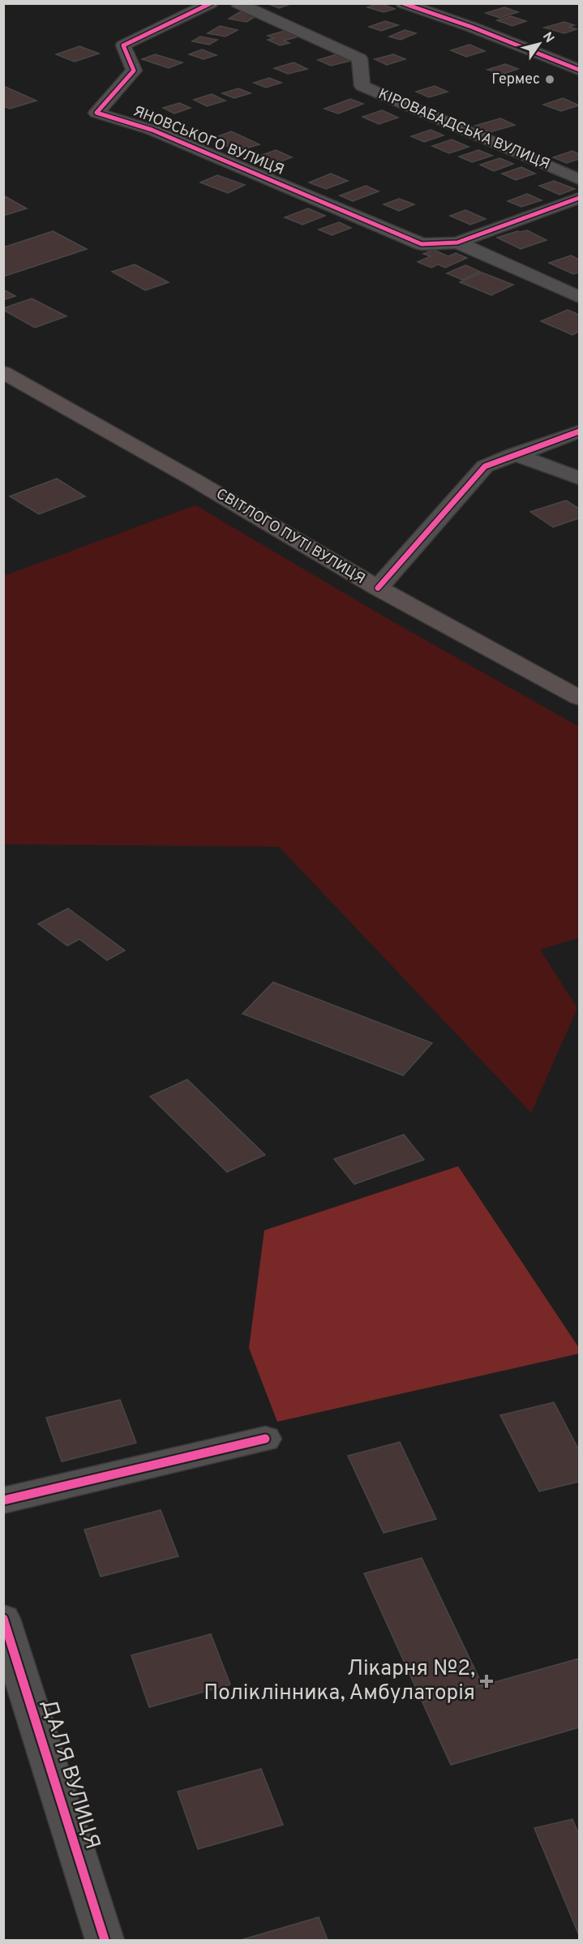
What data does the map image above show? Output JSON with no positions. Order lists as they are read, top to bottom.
{
  "streets": {
    "main road": ["СВІТЛОГО ПУТІ ВУЛИЦЯ"],
    "street": ["КІРОВАБАДСЬКА ВУЛИЦЯ", "ЯНОВСЬКОГО ВУЛИЦЯ", "ДАЛЯ ВУЛИЦЯ"]
  },
  "places": {
    "other": ["Гермес"],
    "health": ["Лікарня №2, Поліклінника, Амбулаторія"]
  },
  "north": "top right"
}
